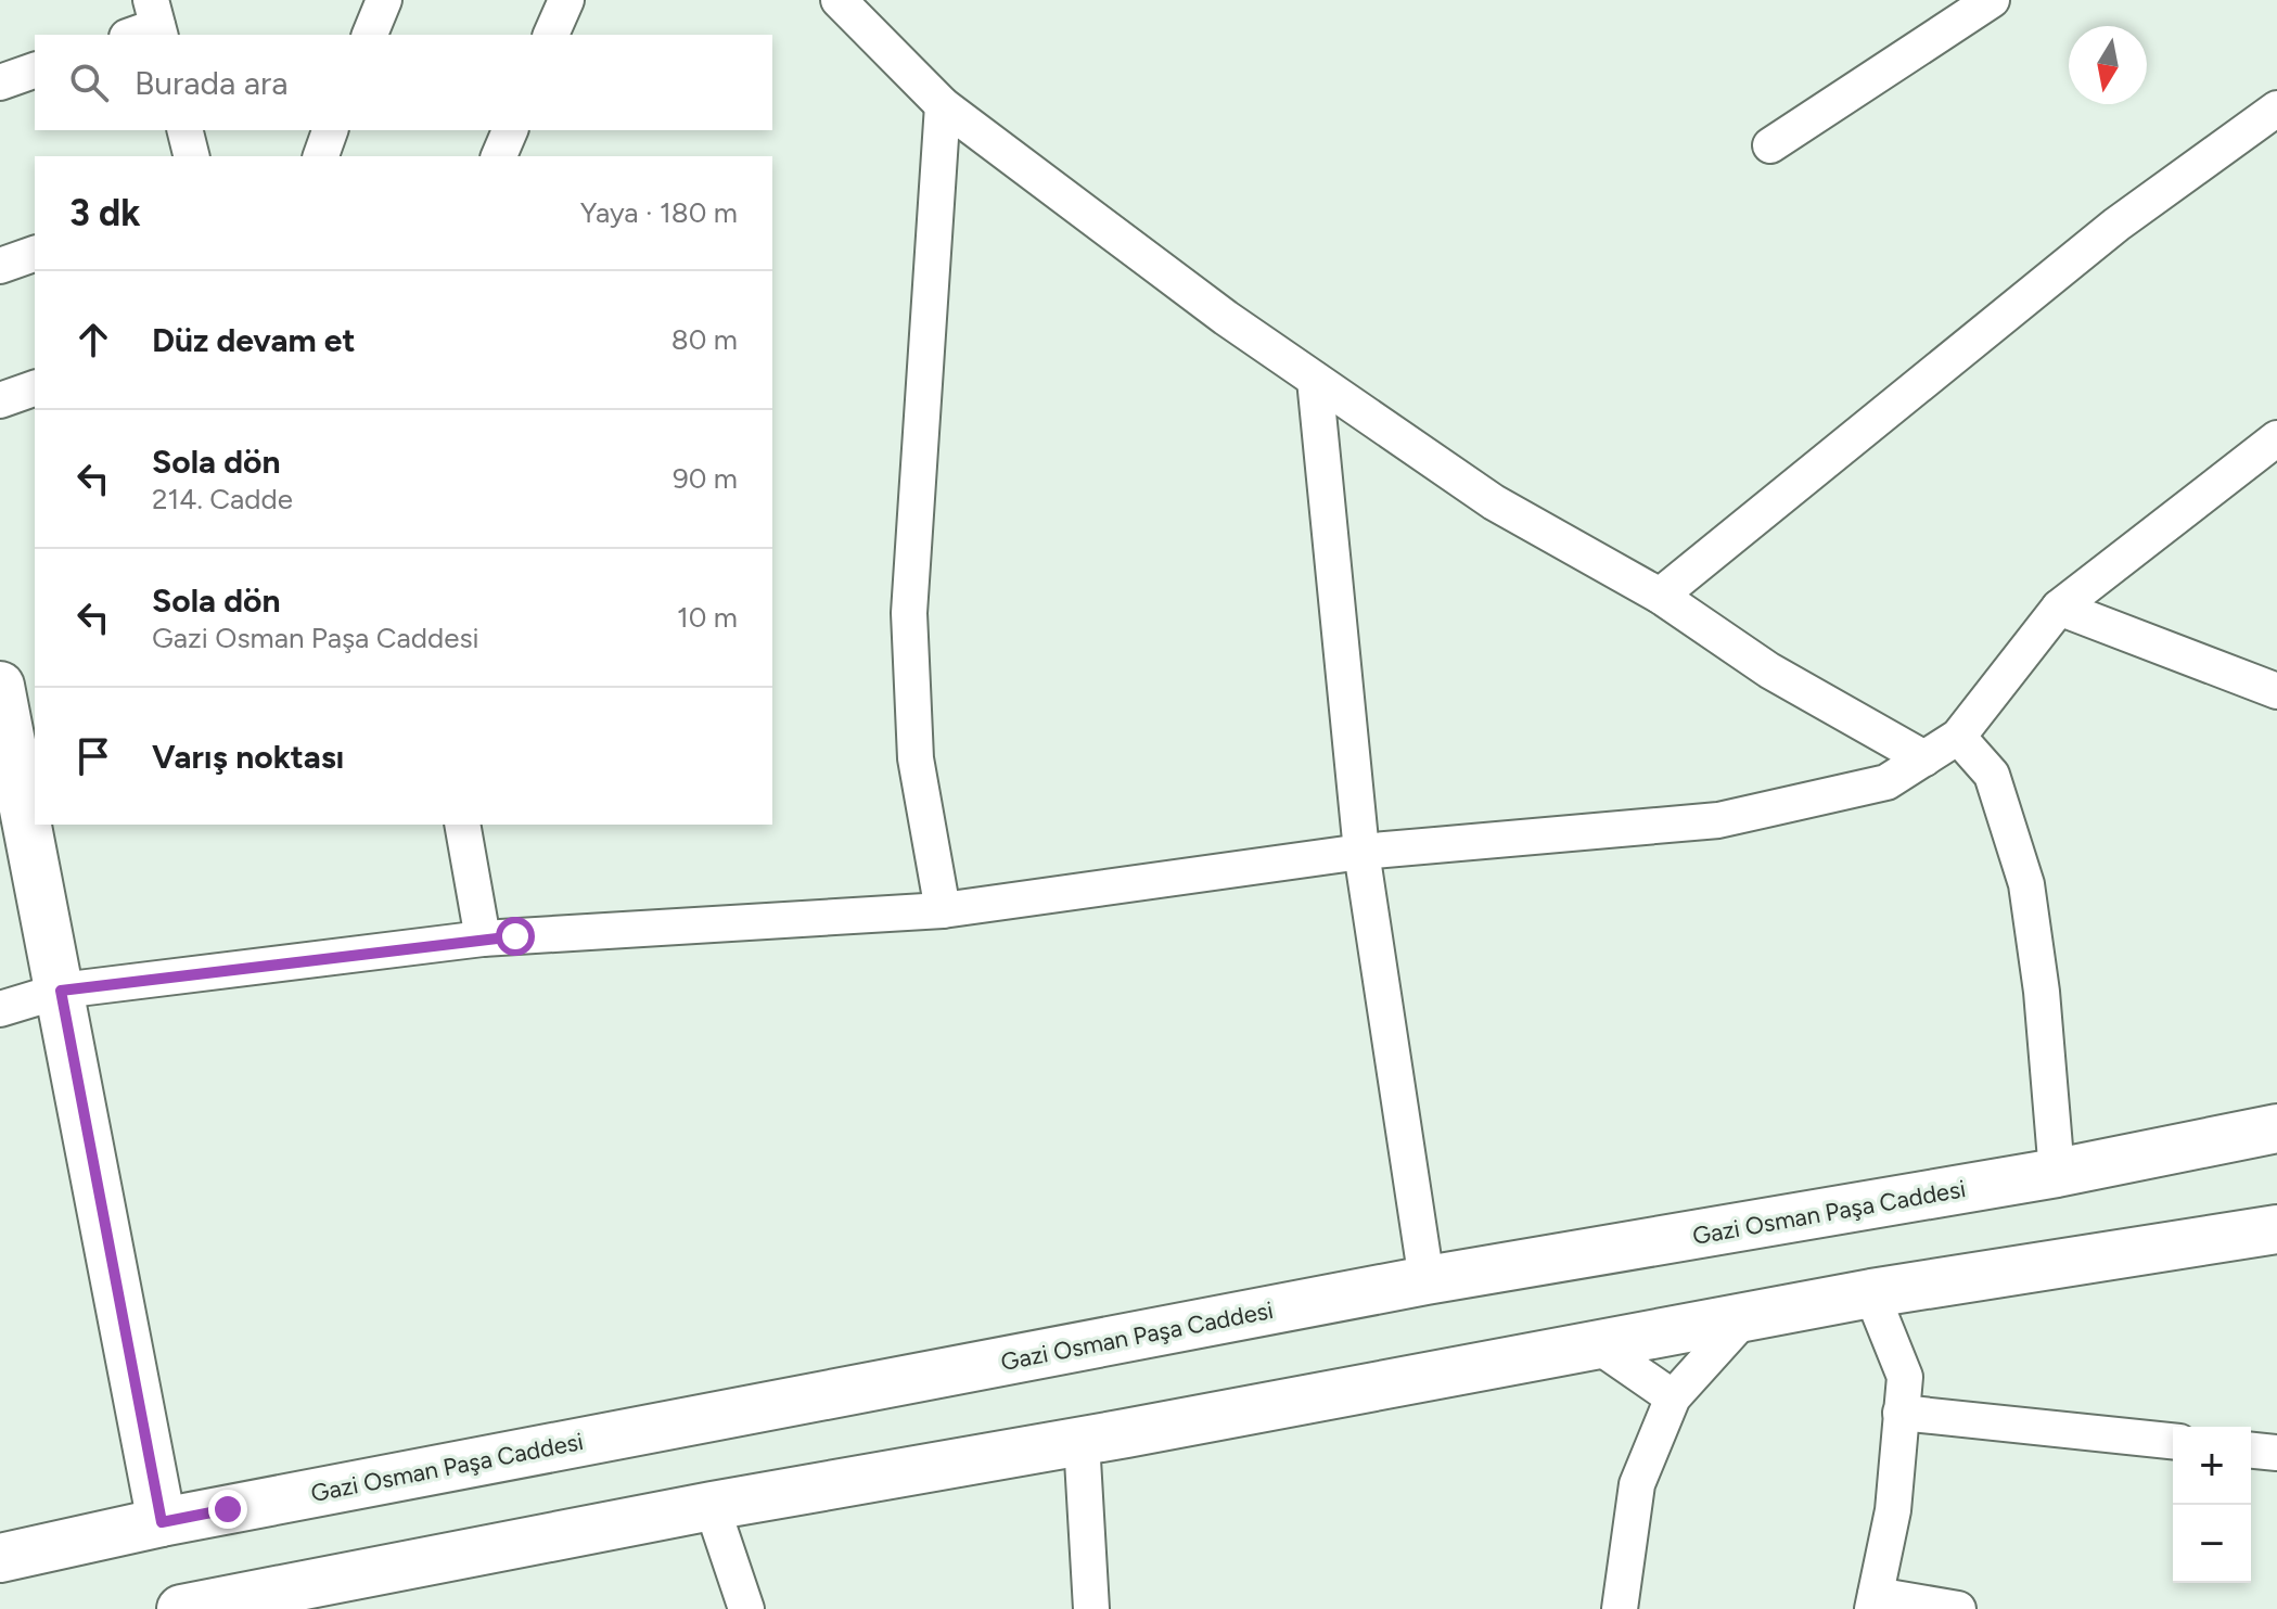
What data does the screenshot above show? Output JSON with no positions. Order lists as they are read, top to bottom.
{
  "streets": {
    "main road": ["Gazi Osman Paşa Caddesi"]
  },
  "north": "bottom",
  "page": {
    "search": "Burada ara",
    "heading": ["3 dk", "Yaya · 180 m"],
    "list": [
      ["Düz devam et", "80 m"],
      ["Sola dön", "214. Cadde", "90 m"],
      ["Sola dön", "Gazi Osman Paşa Caddesi", "10 m"],
      "Varış noktası"
    ],
    "map_buttons": ["+", "−"]
  }
}
